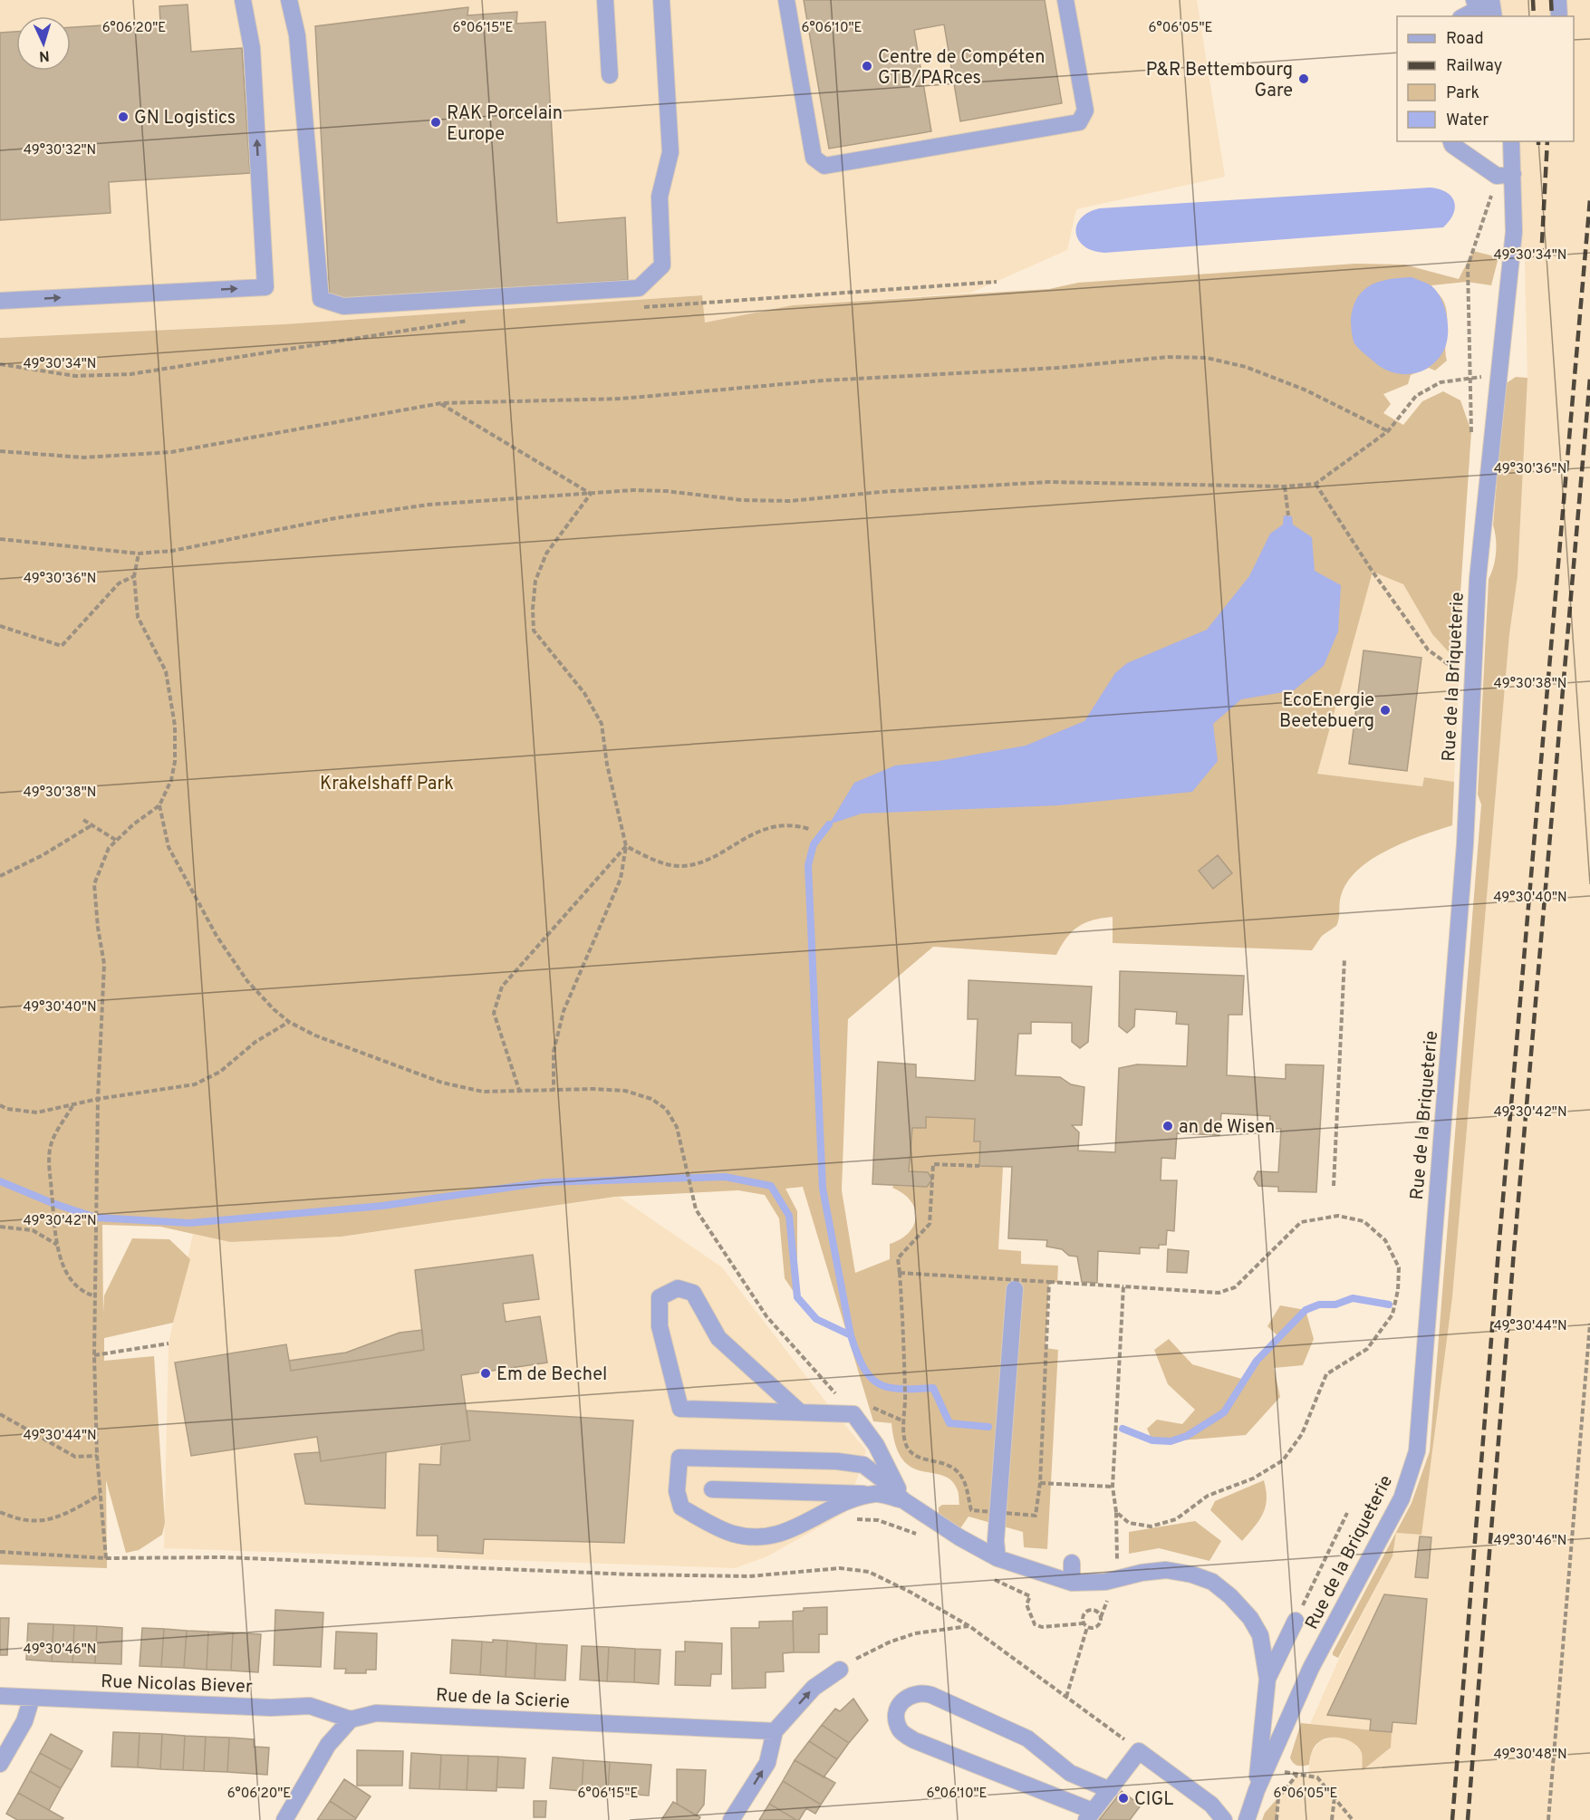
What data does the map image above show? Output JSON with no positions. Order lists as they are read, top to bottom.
{
  "streets": {
    "street": ["Rue de la Briqueterie", "Rue Nicolas Biever", "Rue de la Scierie"]
  },
  "crossings": [
    ["Rue Nicolas Biever", "Rue de la Scierie"]
  ],
  "parks": ["Krakelshaff Park"],
  "places": [
    "Centre de Compéten GTB/PARces",
    "P&R Bettembourg Gare",
    "GN Logistics",
    "RAK Porcelain Europe",
    "EcoEnergie Beetebuerg",
    "an de Wisen",
    "Em de Bechel",
    "CIGL"
  ],
  "legend": [
    "Road",
    "Railway",
    "Park",
    "Water"
  ],
  "north": "bottom",
  "coordinates": [
    "6°06'20\"E",
    "6°06'15\"E",
    "6°06'10\"E",
    "6°06'05\"E",
    "49°30'32\"N",
    "49°30'34\"N",
    "49°30'36\"N",
    "49°30'38\"N",
    "49°30'40\"N",
    "49°30'42\"N",
    "49°30'44\"N",
    "49°30'46\"N",
    "49°30'48\"N"
  ]
}
